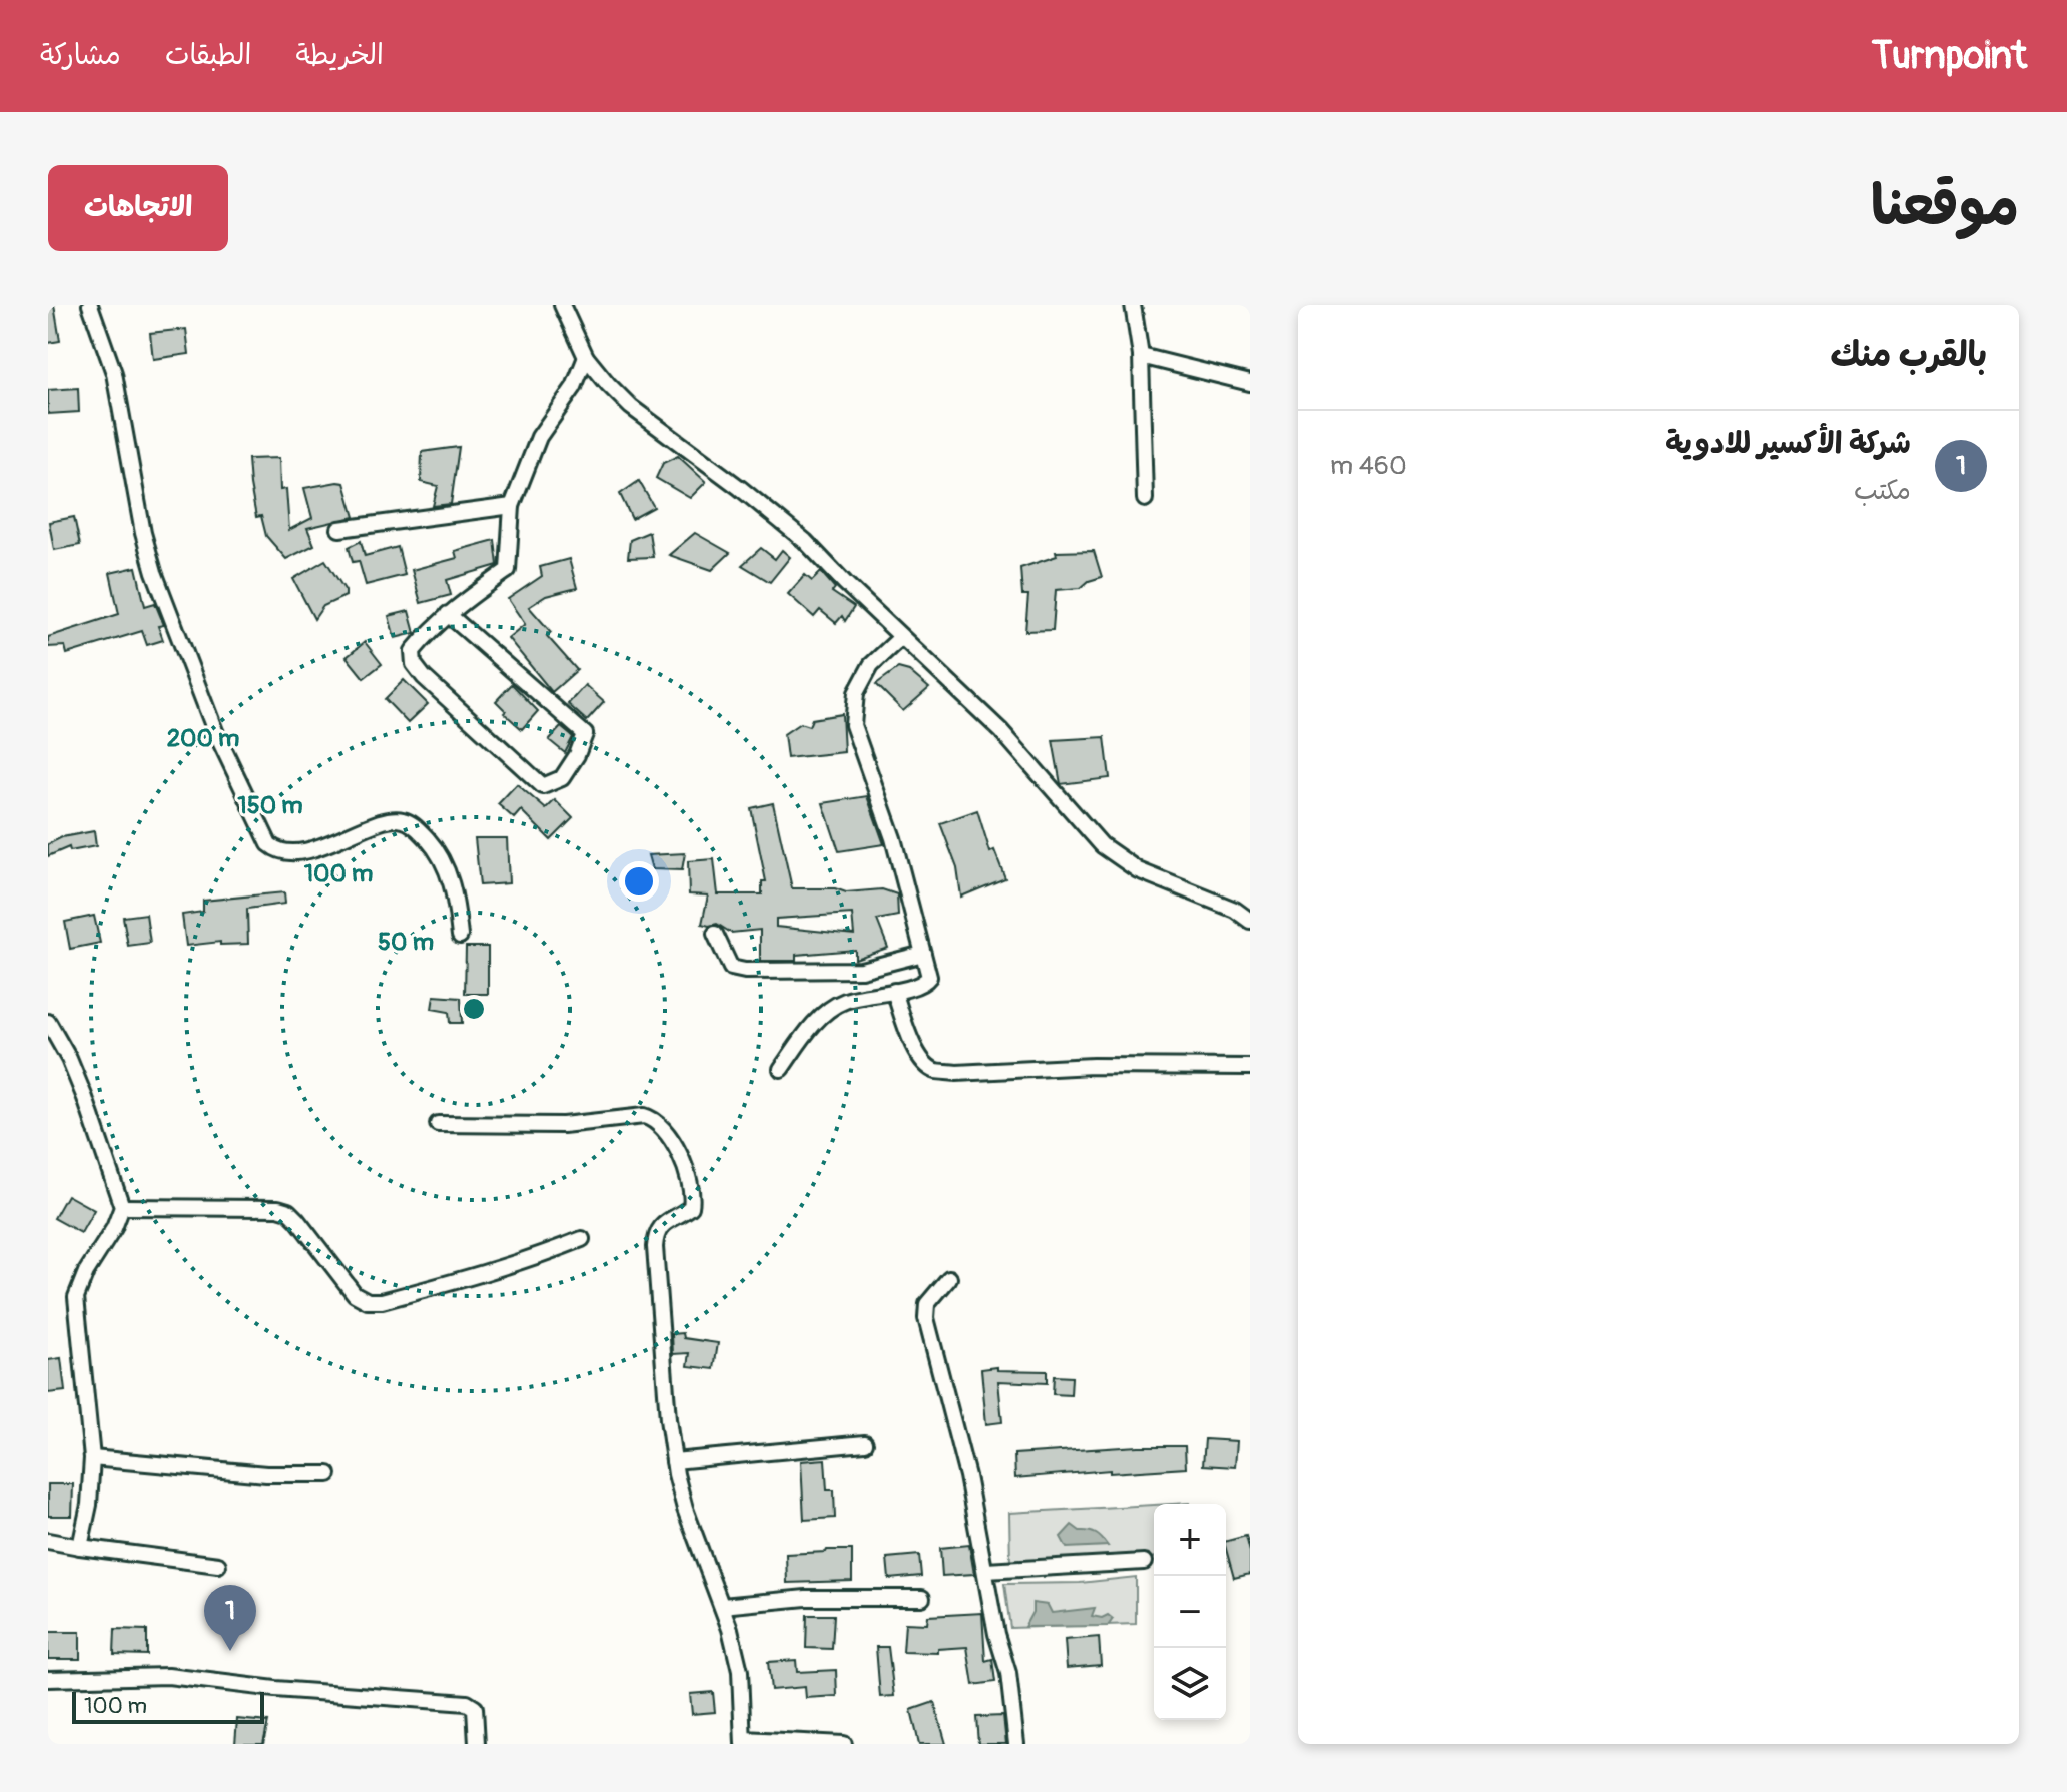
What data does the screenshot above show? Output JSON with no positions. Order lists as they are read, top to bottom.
{
  "scale_bar": "100 m",
  "page": {
    "header": "Turnpoint",
    "nav": ["الخريطة", "الطبقات", "مشاركة"],
    "title": "موقعنا",
    "buttons": "الاتجاهات",
    "heading": "بالقرب منك",
    "list": [
      {
        "mark": "1",
        "name": "شركة الأكسير للادوية",
        "note": "مكتب",
        "value": "460 m"
      }
    ],
    "map_buttons": ["+", "−"],
    "pins": "1",
    "scale": "100 m"
  },
  "rings": [
    "200 m",
    "150 m",
    "100 m",
    "50 m"
  ]
}
